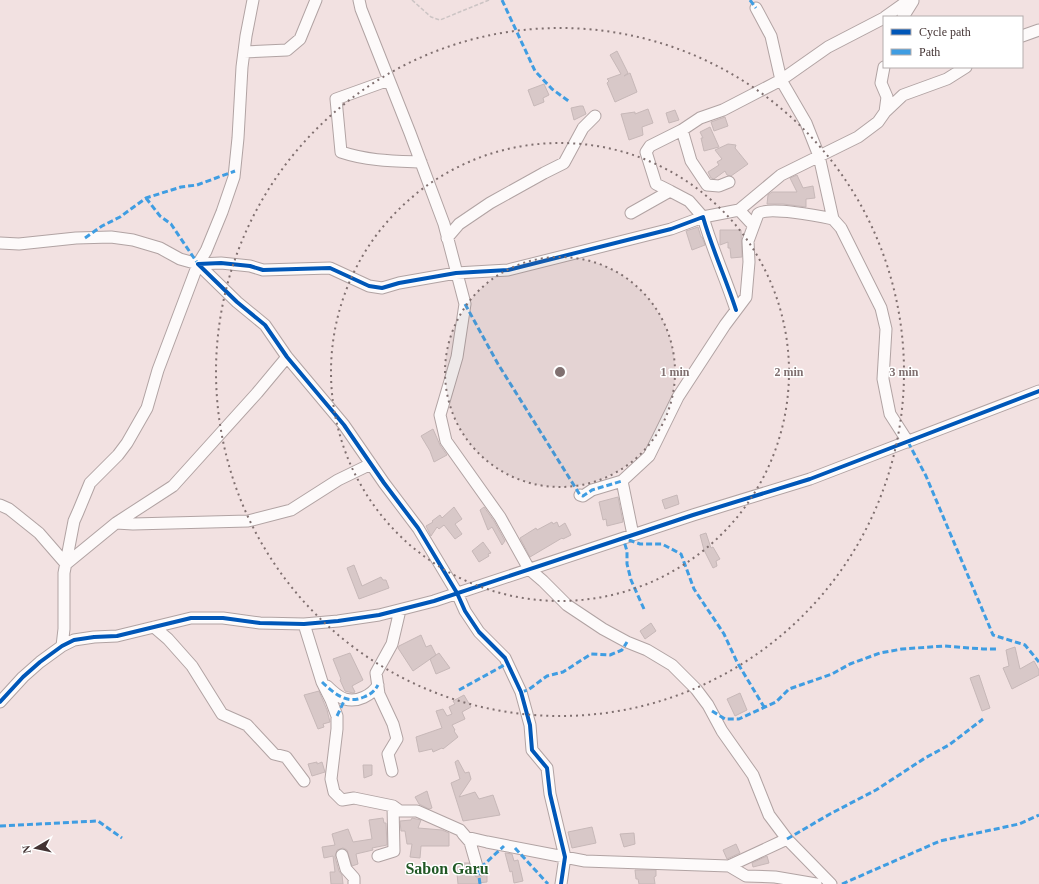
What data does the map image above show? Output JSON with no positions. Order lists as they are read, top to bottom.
{
  "districts": ["Sabon Garu"],
  "legend": ["Cycle path", "Path"],
  "north": "left",
  "rings": ["1 min", "2 min", "3 min"]
}
